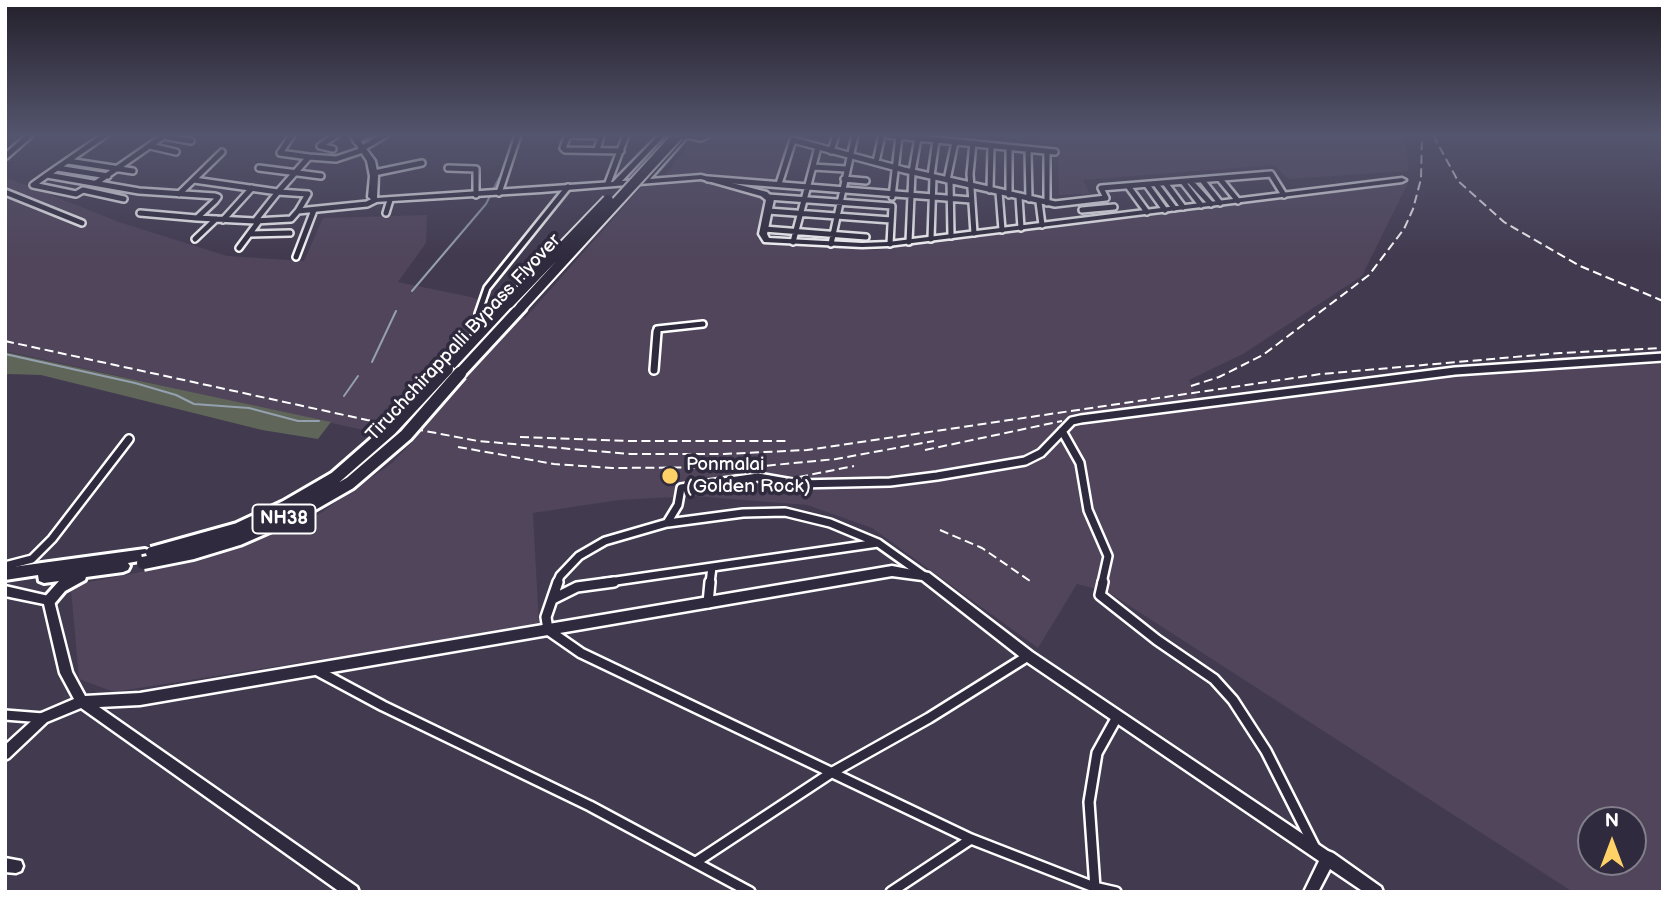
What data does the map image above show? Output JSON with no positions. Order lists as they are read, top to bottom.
{
  "streets": {
    "highway": ["Tiruchchirappalli Bypass Flyover", "NH38"]
  },
  "places": ["Ponmalai (Golden Rock)"],
  "north": "top"
}
